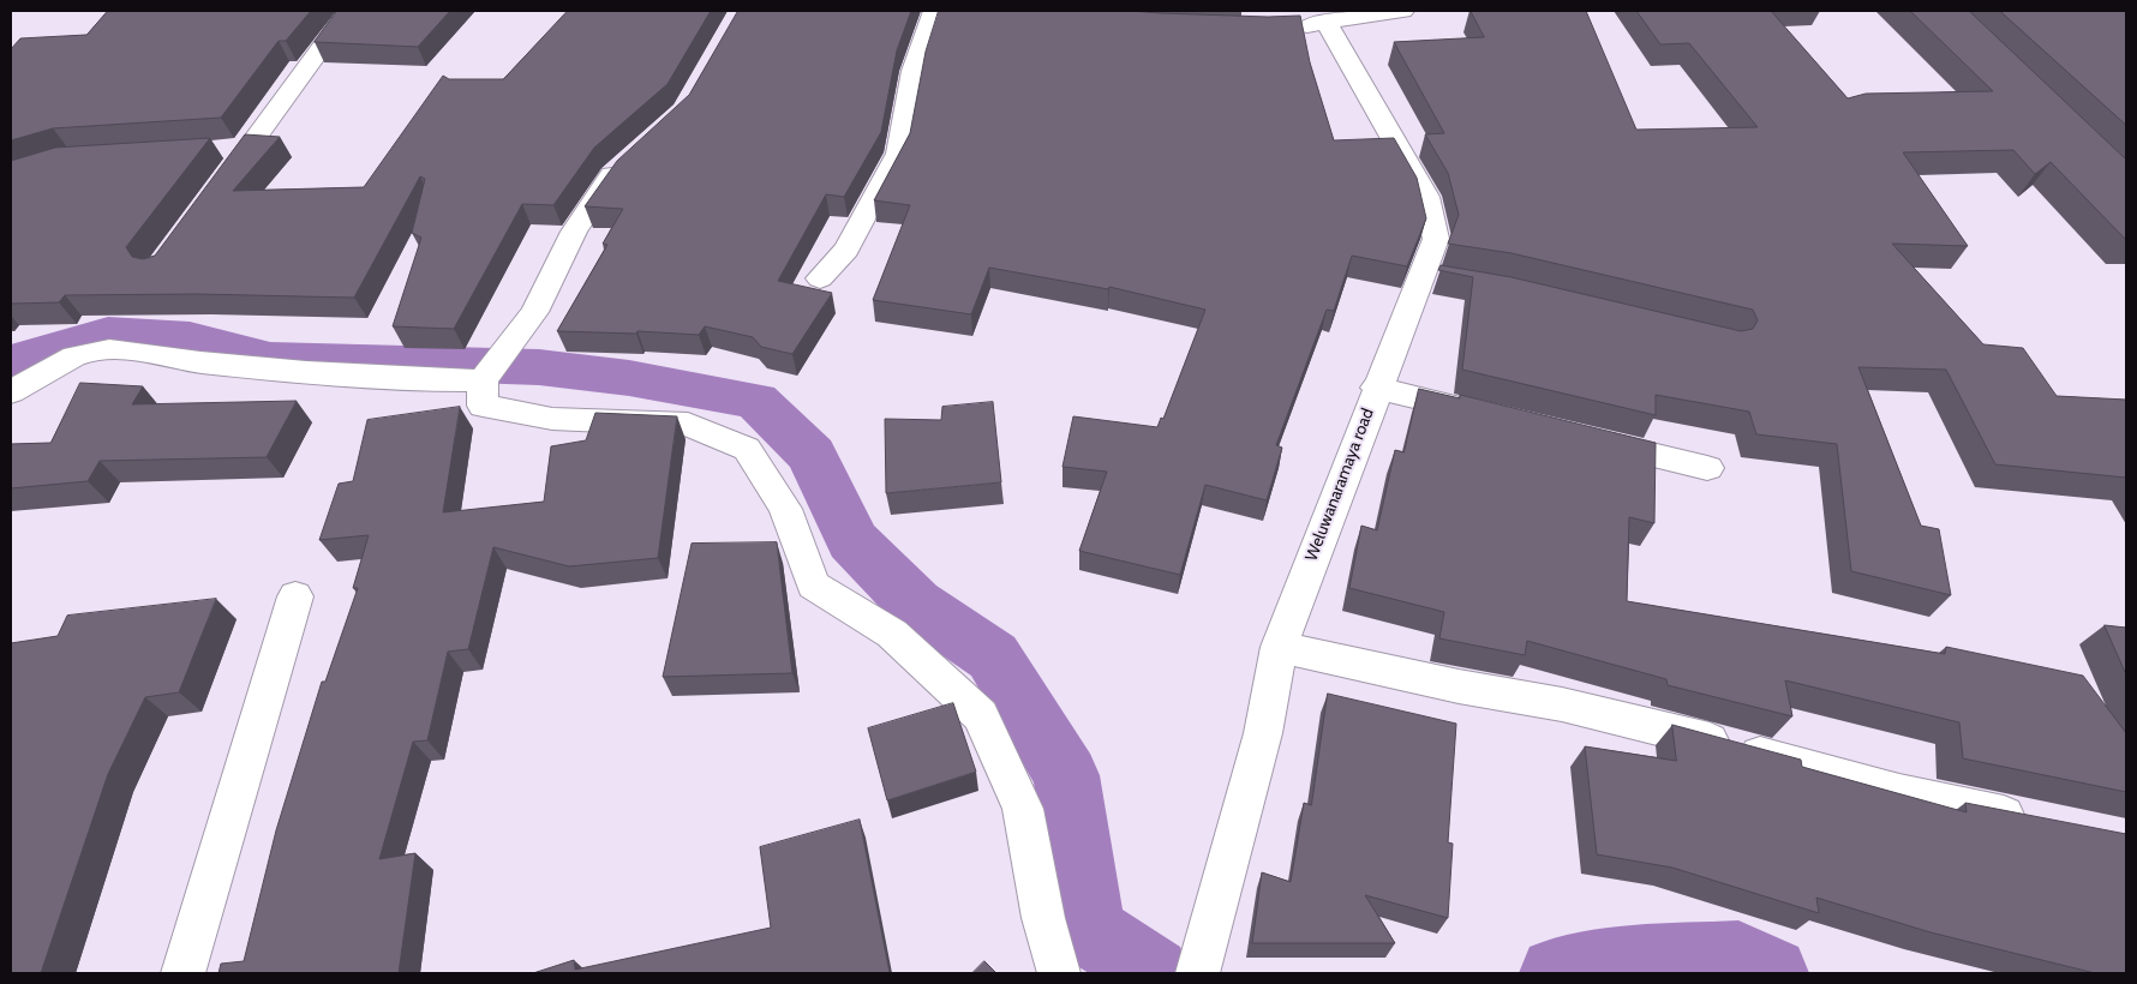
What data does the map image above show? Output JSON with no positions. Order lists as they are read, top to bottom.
{
  "streets": {
    "street": ["Weluwanaramaya road"]
  }
}
